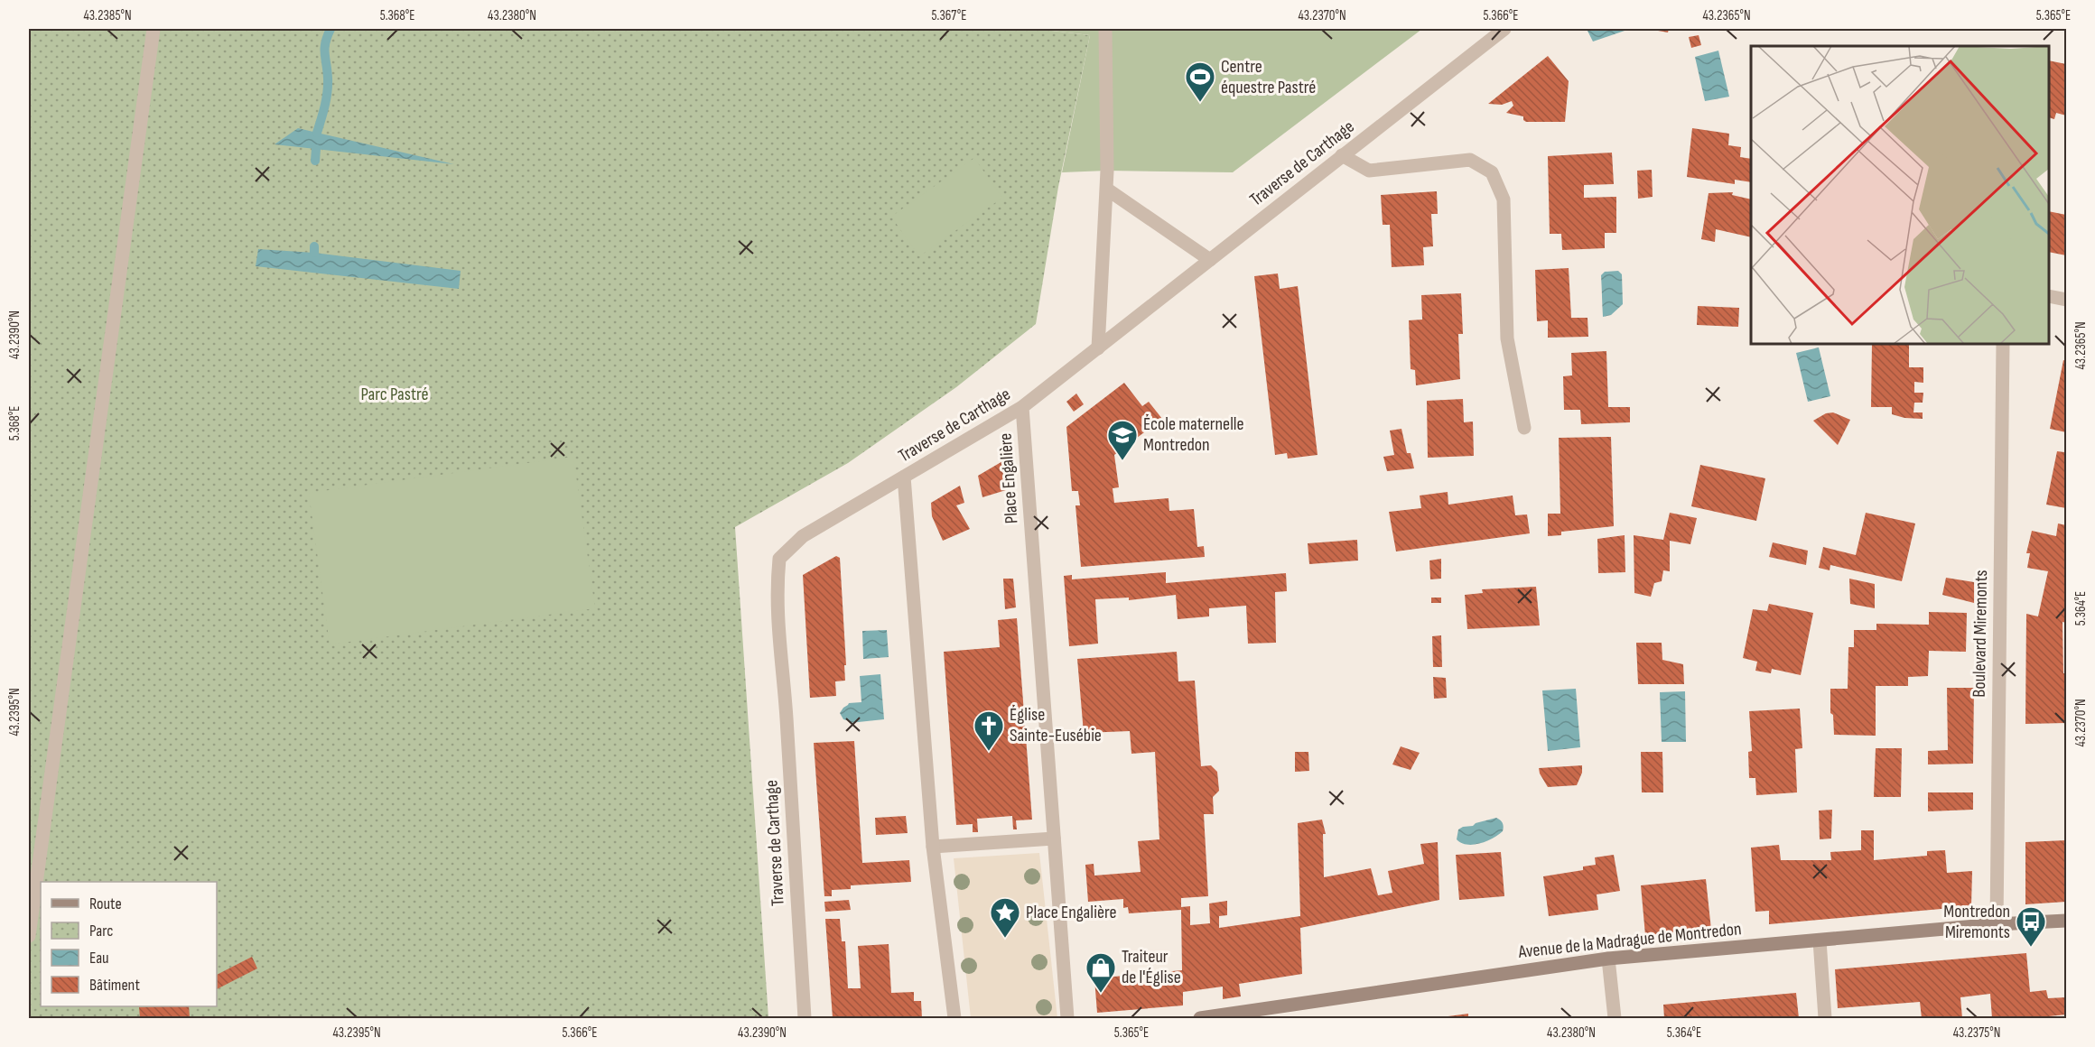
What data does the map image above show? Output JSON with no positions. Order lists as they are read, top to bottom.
{
  "streets": {
    "street": [
      "Traverse de Carthage",
      "Place Engalière",
      "Boulevard Miremonts",
      "Avenue de la Madrague de Montredon"
    ]
  },
  "crossings": [
    ["Traverse de Carthage", "Place Engalière"],
    ["Boulevard Miremonts", "Avenue de la Madrague de Montredon"]
  ],
  "parks": ["Parc Pastré"],
  "places": {
    "sports": ["Centre équestre Pastré"],
    "school or university": ["École maternelle Montredon"],
    "church": ["Église Sainte-Eusébie"],
    "place": ["Place Engalière"],
    "bus stop": ["Montredon Miremonts"],
    "shop": ["Traiteur de l'Église"]
  },
  "legend": [
    "Route",
    "Parc",
    "Eau",
    "Bâtiment"
  ],
  "coordinates": [
    "43.2385°N",
    "5.368°E",
    "43.2380°N",
    "5.367°E",
    "43.2370°N",
    "5.366°E",
    "43.2365°N",
    "5.365°E",
    "43.2390°N",
    "5.364°E",
    "43.2395°N",
    "43.2375°N"
  ]
}
